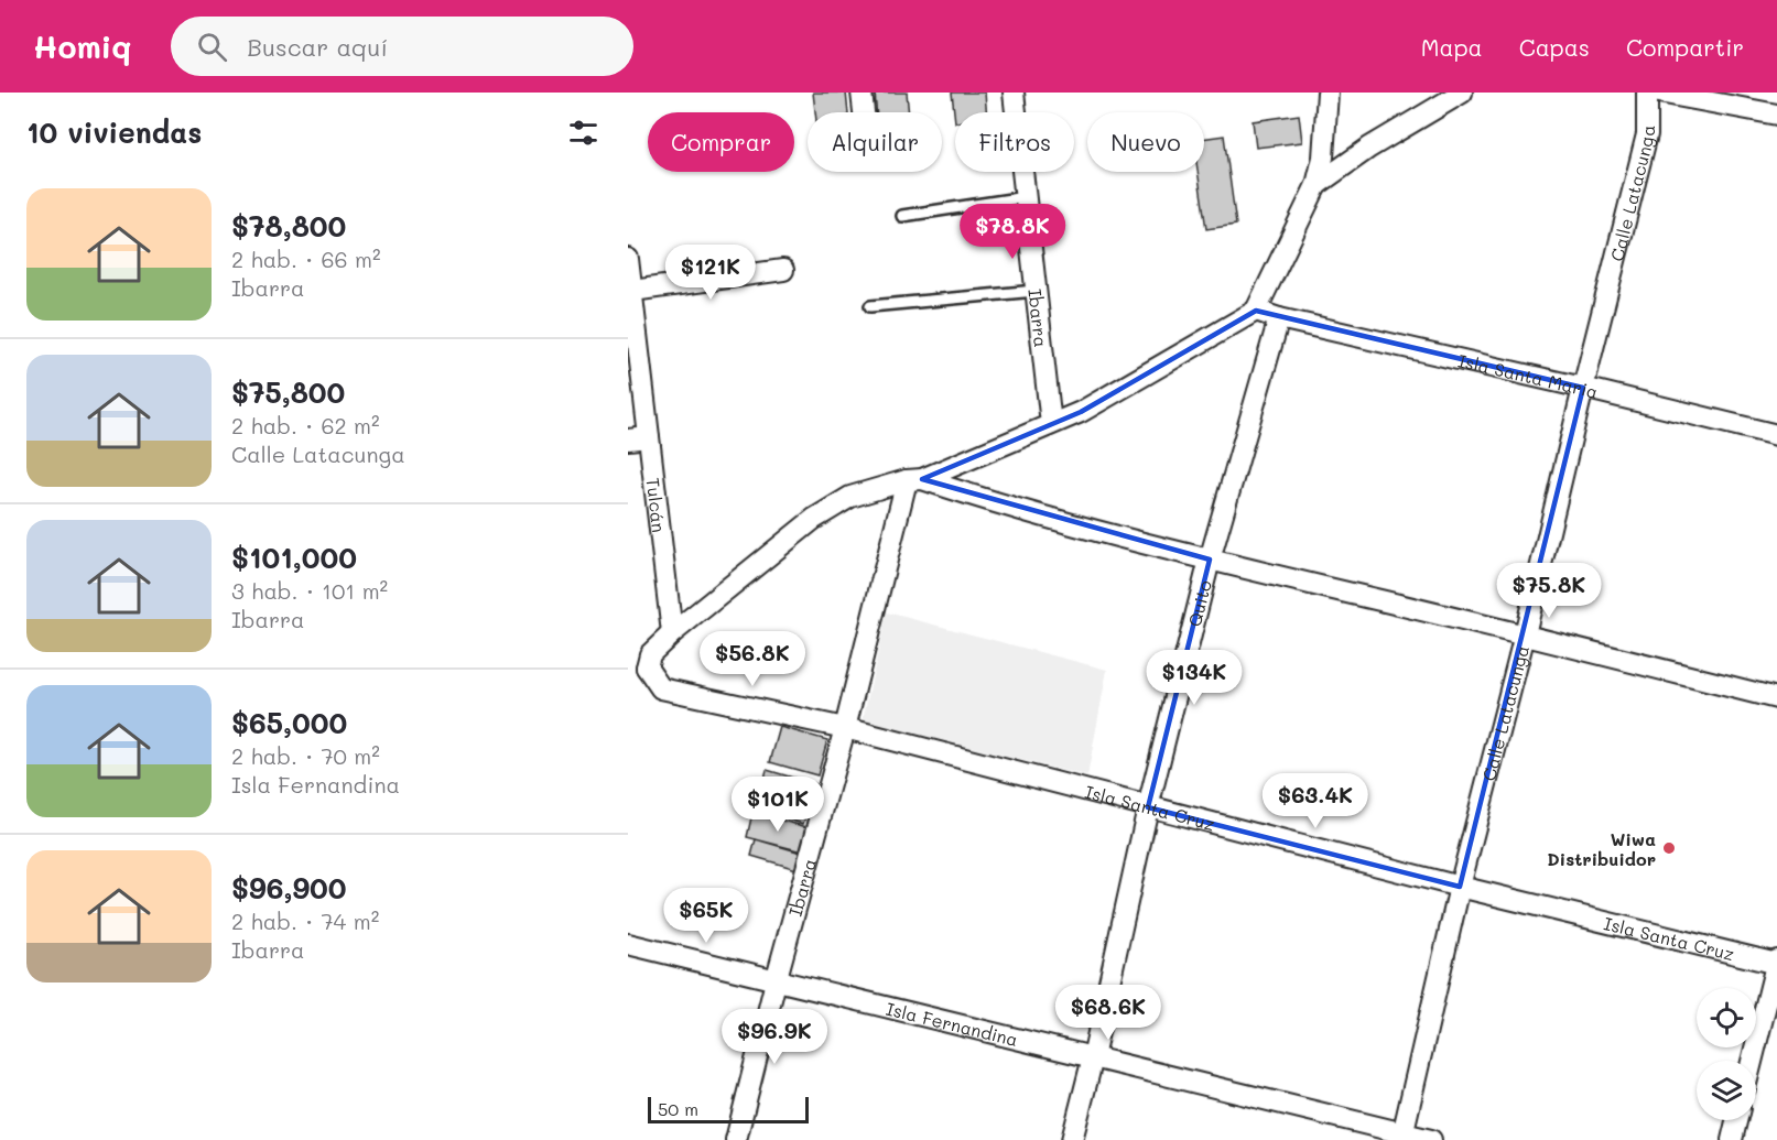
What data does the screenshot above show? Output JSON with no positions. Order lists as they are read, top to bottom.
{
  "streets": {
    "street": [
      "Calle Latacunga",
      "Ibarra",
      "Isla Santa Maria",
      "Tulcán",
      "Quito",
      "Isla Santa Cruz",
      "Isla Fernandina"
    ]
  },
  "crossings": [
    ["Calle Latacunga", "Isla Santa Maria"],
    ["Calle Latacunga", "Isla Santa Cruz"],
    ["Calle Latacunga", "Isla Fernandina"],
    ["Ibarra", "Isla Santa Cruz"],
    ["Ibarra", "Isla Fernandina"],
    ["Isla Santa Maria", "Quito"],
    ["Quito", "Isla Santa Cruz"],
    ["Quito", "Isla Fernandina"]
  ],
  "places": ["Wiwa Distribuidor"],
  "scale_bar": "50 m",
  "page": {
    "header": "Homiq",
    "search": "Buscar aquí",
    "nav": ["Mapa", "Capas", "Compartir"],
    "heading": "10 viviendas",
    "chip": [
      "Comprar",
      "Alquilar",
      "Filtros",
      "Nuevo"
    ],
    "list": [
      {
        "name": "$78,800",
        "note": "2 hab. · 66 m² · Ibarra"
      },
      {
        "name": "$75,800",
        "note": "2 hab. · 62 m² · Calle Latacunga"
      },
      {
        "name": "$101,000",
        "note": "3 hab. · 101 m² · Ibarra"
      },
      {
        "name": "$65,000",
        "note": "2 hab. · 70 m² · Isla Fernandina"
      },
      {
        "name": "$96,900",
        "note": "2 hab. · 74 m² · Ibarra"
      }
    ],
    "price": [
      "$78.8K",
      "$121K",
      "$75.8K",
      "$56.8K",
      "$134K",
      "$63.4K",
      "$101K",
      "$65K",
      "$68.6K",
      "$96.9K"
    ],
    "scale": "50 m"
  }
}
